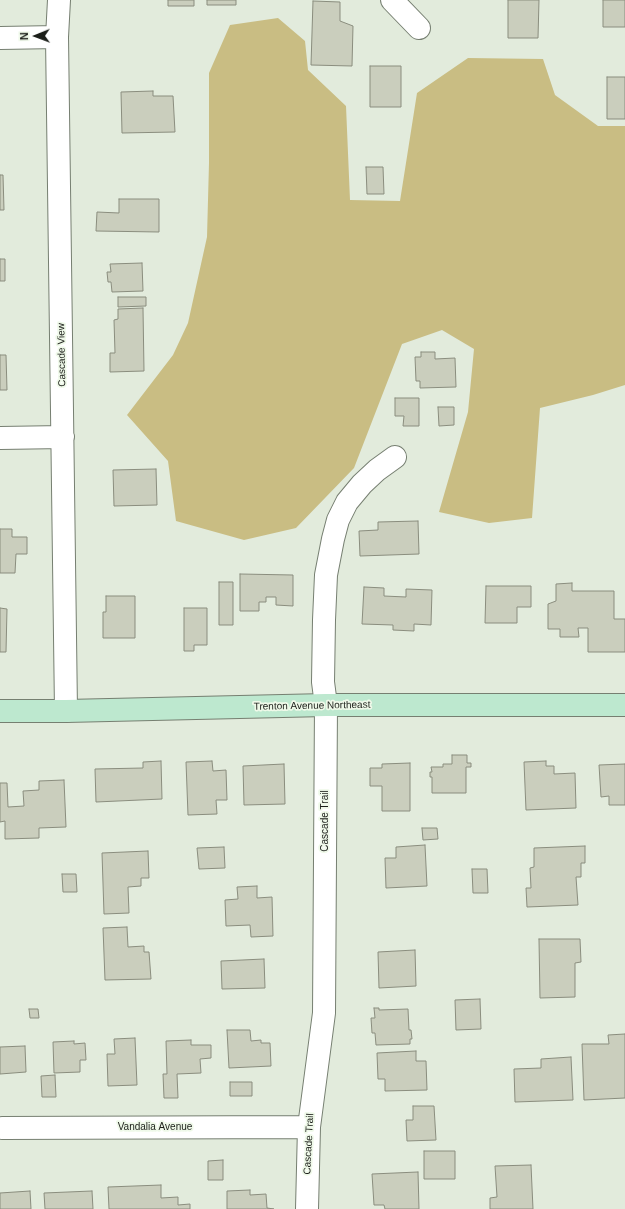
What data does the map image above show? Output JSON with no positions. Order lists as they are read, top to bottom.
{
  "streets": {
    "main road": ["Trenton Avenue Northeast"],
    "street": ["Cascade View", "Cascade Trail", "Vandalia Avenue"]
  },
  "crossings": [
    ["Cascade View", "Trenton Avenue Northeast"],
    ["Trenton Avenue Northeast", "Cascade Trail"],
    ["Cascade Trail", "Vandalia Avenue"]
  ],
  "north": "left"
}
